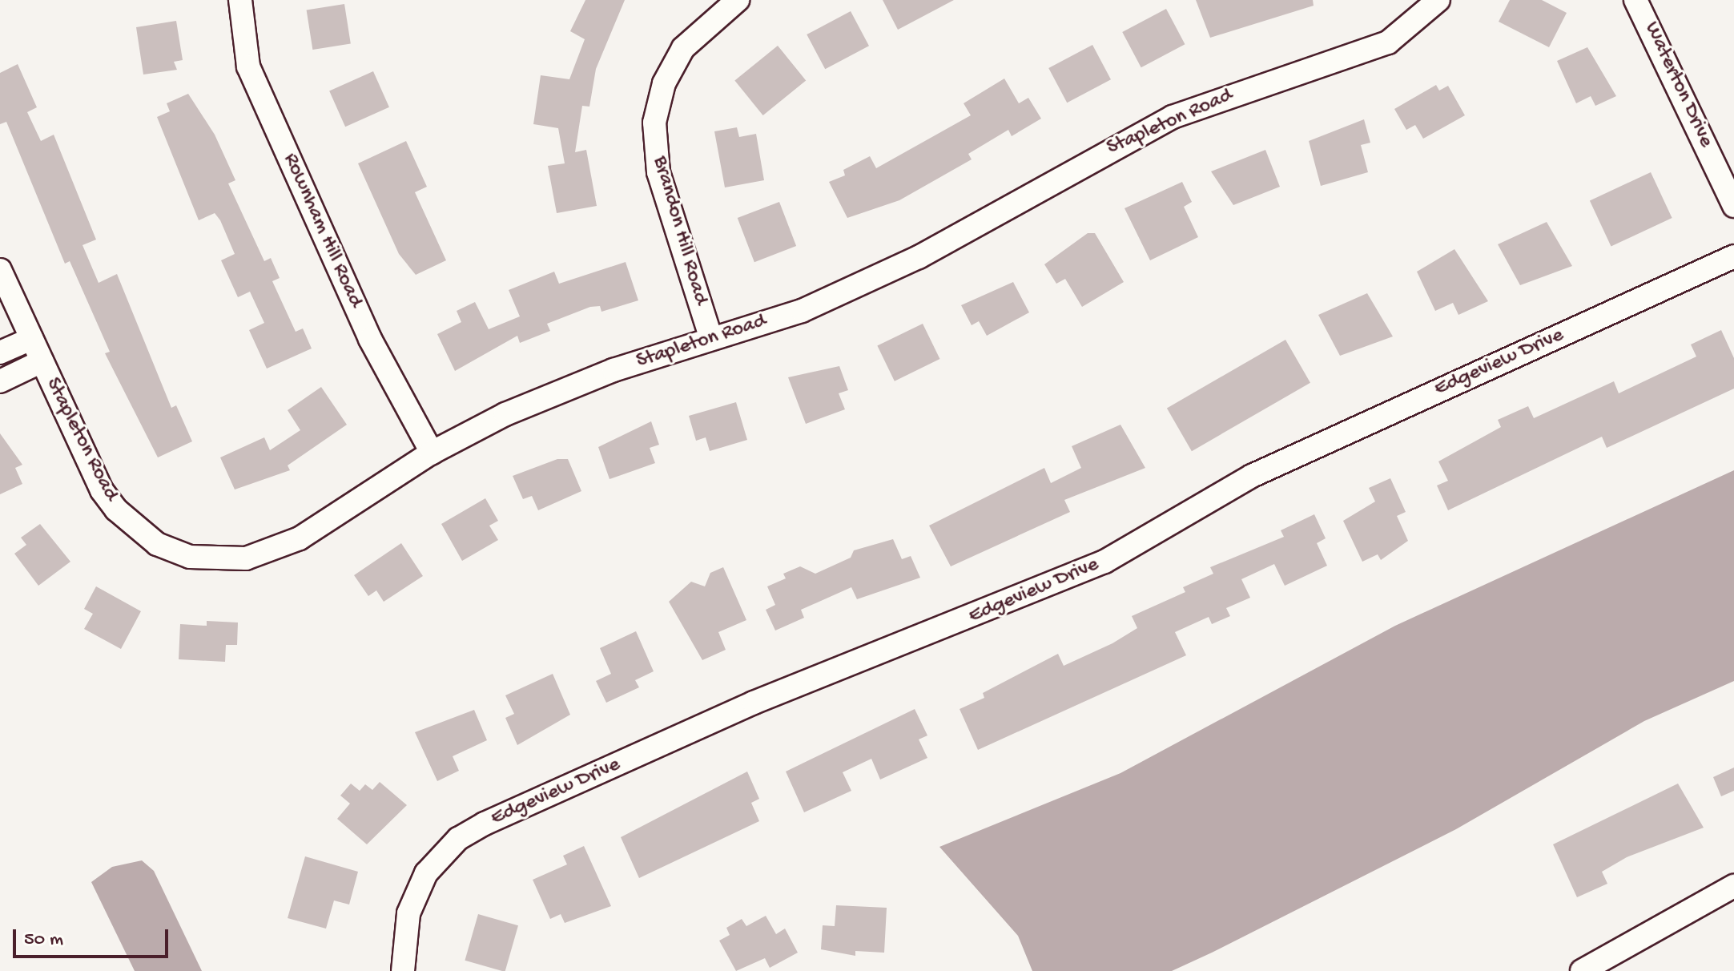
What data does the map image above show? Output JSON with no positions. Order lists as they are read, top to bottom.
{
  "streets": {
    "street": [
      "Waterton Drive",
      "Stapleton Road",
      "Rownham Hill Road",
      "Brandon Hill Road",
      "Edgeview Drive"
    ]
  },
  "crossings": [
    ["Stapleton Road", "Rownham Hill Road"],
    ["Stapleton Road", "Brandon Hill Road"]
  ],
  "scale_bar": "50 m"
}
